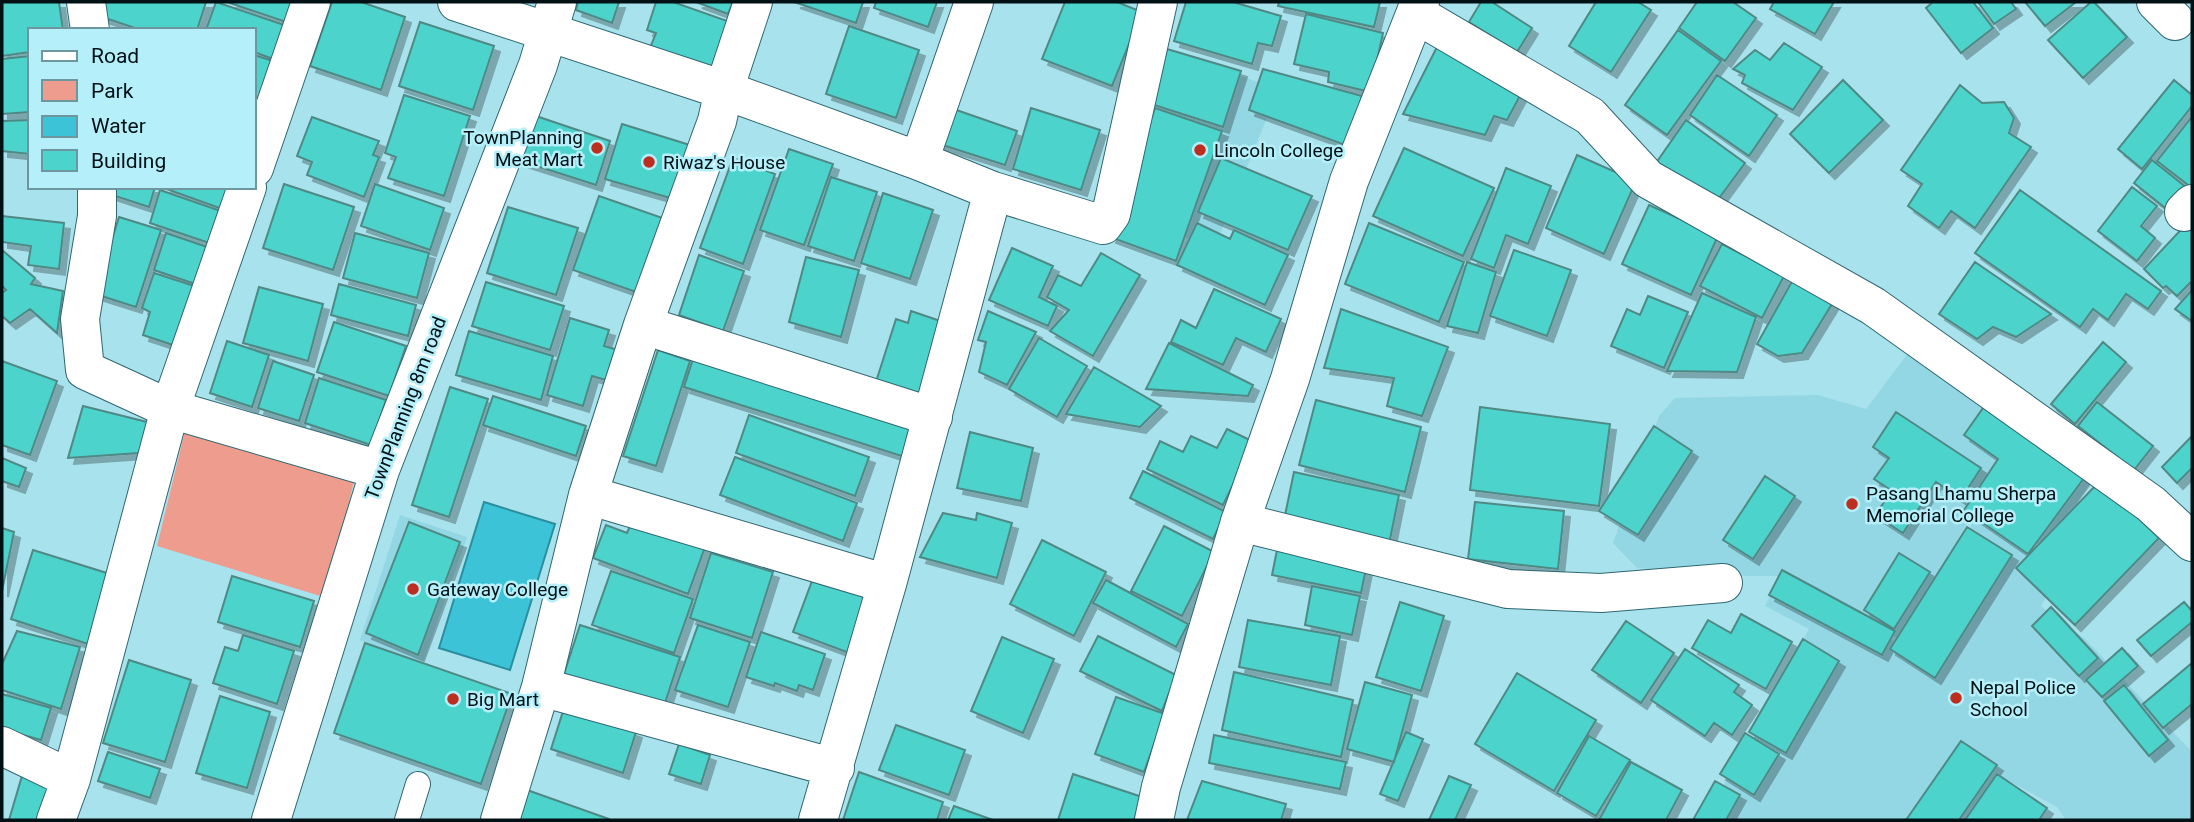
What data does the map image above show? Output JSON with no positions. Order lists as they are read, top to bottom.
{
  "streets": {
    "street": ["TownPlanning 8m road"]
  },
  "places": [
    "TownPlanning Meat Mart",
    "Lincoln College",
    "Riwaz's House",
    "Pasang Lhamu Sherpa Memorial College",
    "Gateway College",
    "Nepal Police School",
    "Big Mart"
  ],
  "legend": [
    "Road",
    "Park",
    "Water",
    "Building"
  ]
}
